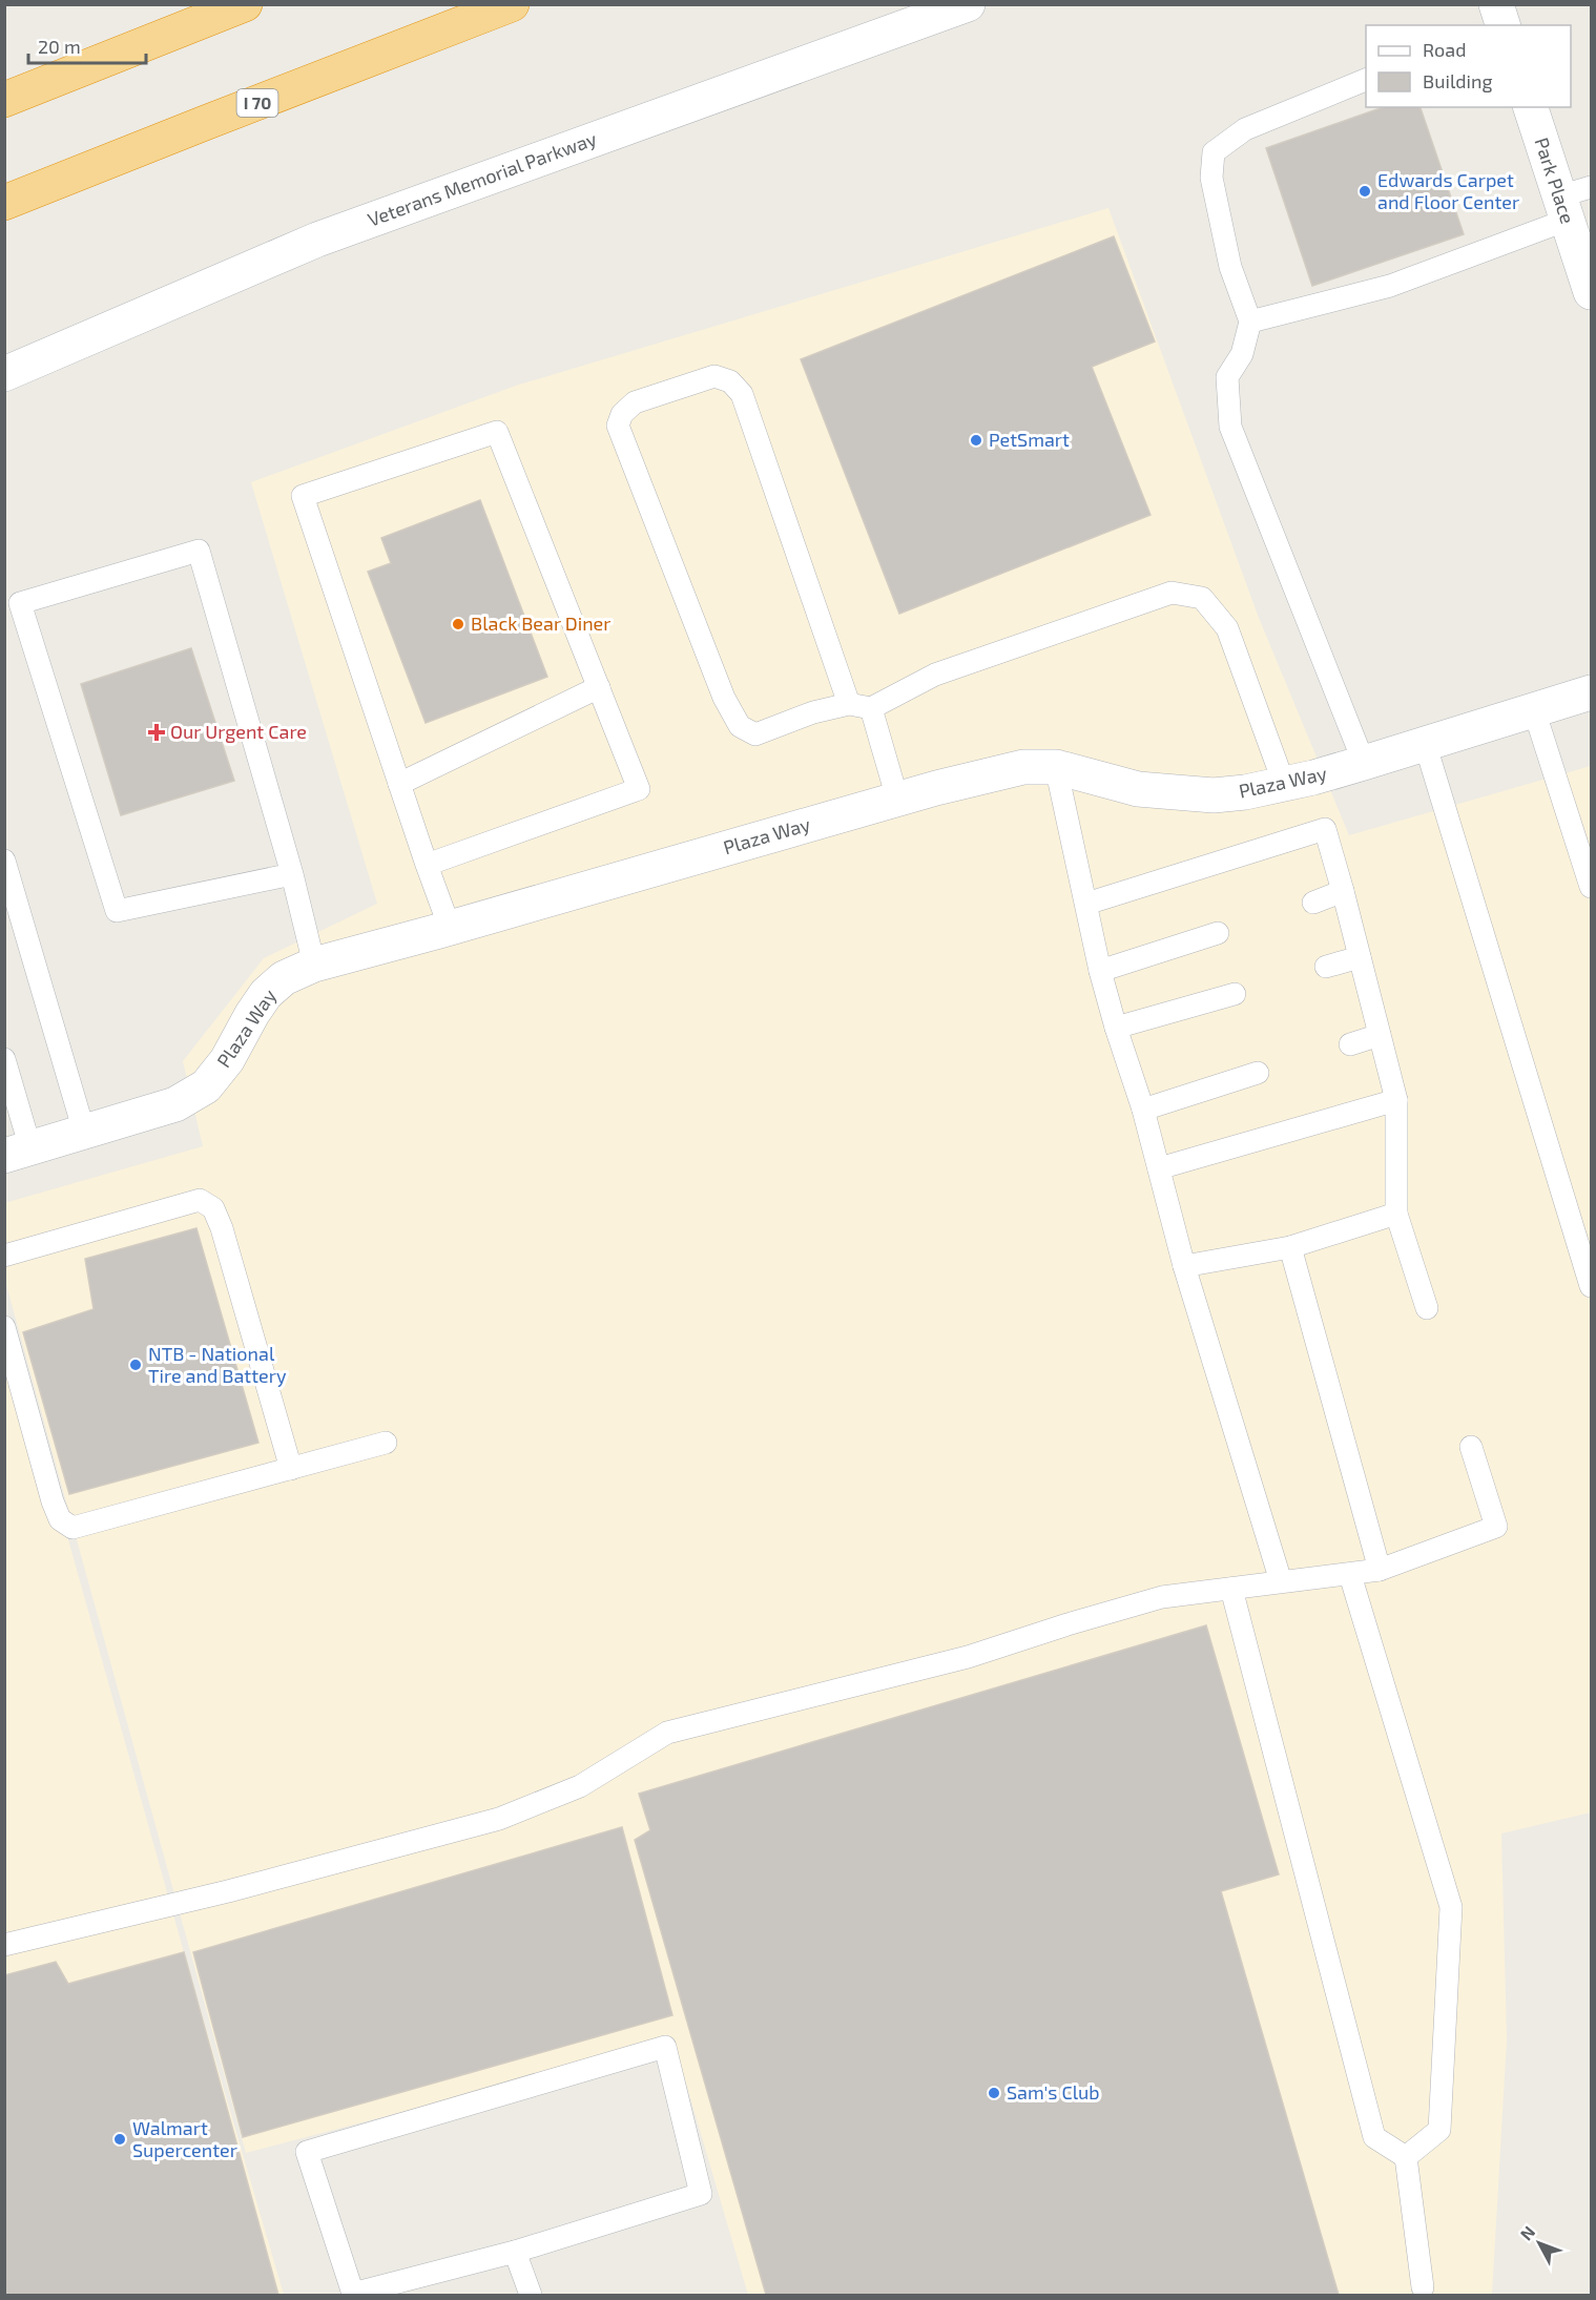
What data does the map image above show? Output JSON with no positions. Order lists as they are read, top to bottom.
{
  "streets": {
    "highway": ["I 70"],
    "street": ["Veterans Memorial Parkway", "Park Place", "Plaza Way"]
  },
  "places": {
    "other": [
      "Edwards Carpet and Floor Center",
      "PetSmart",
      "Black Bear Diner",
      "NTB - National Tire and Battery",
      "Sam's Club",
      "Walmart Supercenter"
    ],
    "health": ["Our Urgent Care"]
  },
  "legend": ["Road", "Building"],
  "scale_bar": "20 m",
  "north": "top left"
}
